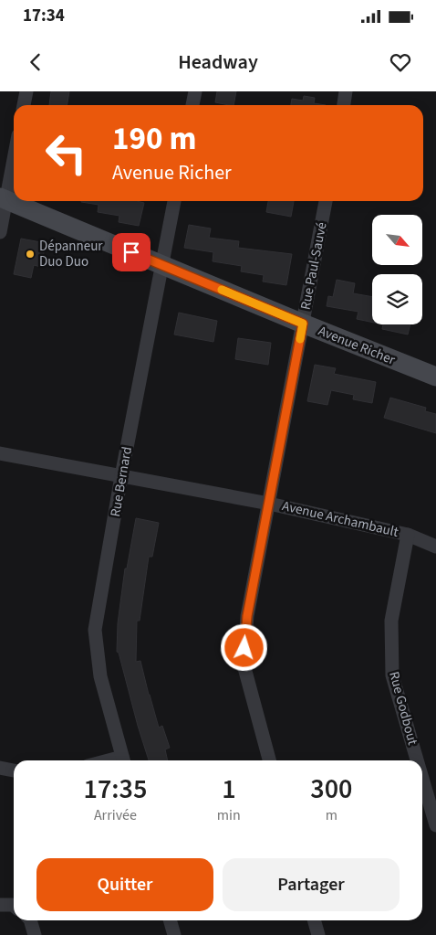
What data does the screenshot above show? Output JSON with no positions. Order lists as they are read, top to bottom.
{
  "streets": {
    "street": [
      "Rue Paul-Sauvé",
      "Avenue Richer",
      "Rue Bernard",
      "Avenue Archambault",
      "Rue Godbout"
    ]
  },
  "crossings": [
    ["Rue Paul-Sauvé", "Avenue Richer"],
    ["Rue Paul-Sauvé", "Avenue Archambault"],
    ["Avenue Richer", "Rue Bernard"],
    ["Rue Bernard", "Avenue Archambault"],
    ["Avenue Archambault", "Rue Godbout"]
  ],
  "places": ["Dépanneur Duo Duo"],
  "north": "bottom right",
  "page": {
    "status": "17:34",
    "header": "Headway",
    "turn": ["190 m", "Avenue Richer"],
    "eta": [
      "17:35",
      "Arrivée",
      "1",
      "min",
      "300",
      "m"
    ],
    "buttons": ["Quitter", "Partager"]
  }
}
